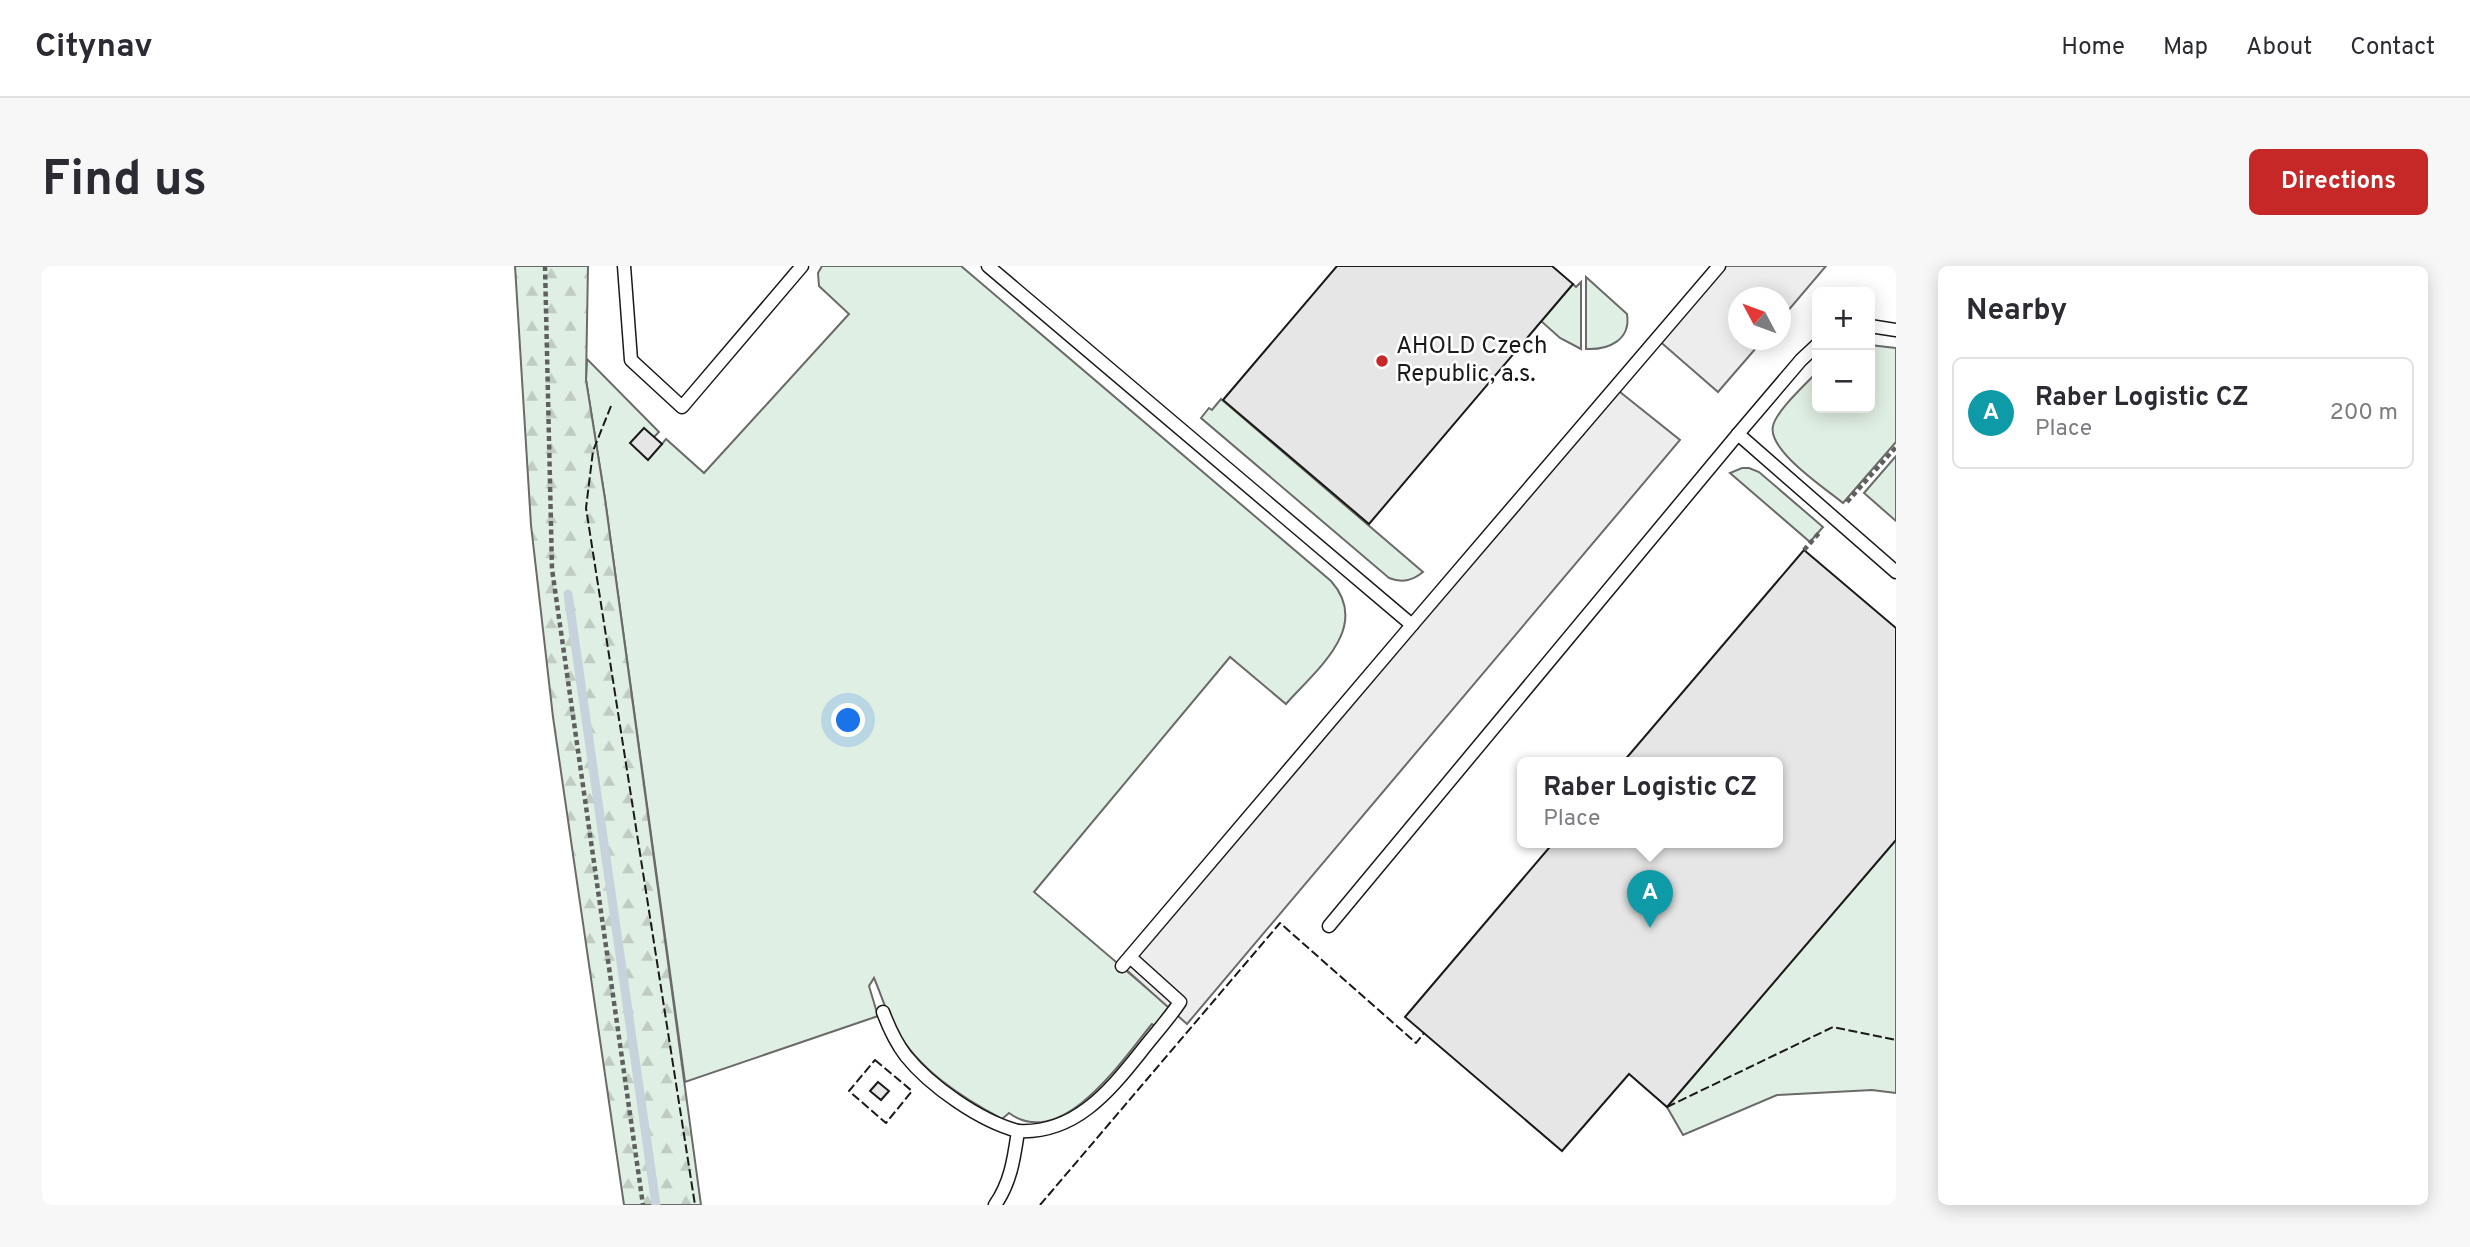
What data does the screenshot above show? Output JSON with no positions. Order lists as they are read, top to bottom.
{
  "places": ["AHOLD Czech Republic, a.s."],
  "north": "top left",
  "page": {
    "header": "Citynav",
    "nav": [
      "Home",
      "Map",
      "About",
      "Contact"
    ],
    "buttons": "Directions",
    "title": "Find us",
    "heading": "Nearby",
    "map_buttons": ["+", "−"],
    "list": [
      {
        "mark": "A",
        "name": "Raber Logistic CZ",
        "note": "Place",
        "value": "200 m"
      }
    ],
    "popup": ["Raber Logistic CZ", "Place"],
    "pins": "A"
  }
}
